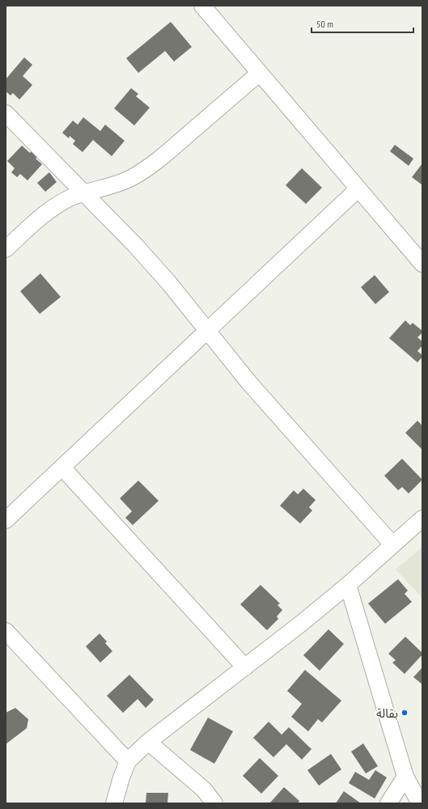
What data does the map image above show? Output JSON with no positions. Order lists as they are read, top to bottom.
{
  "places": ["بقالة"],
  "scale_bar": "50 m"
}
